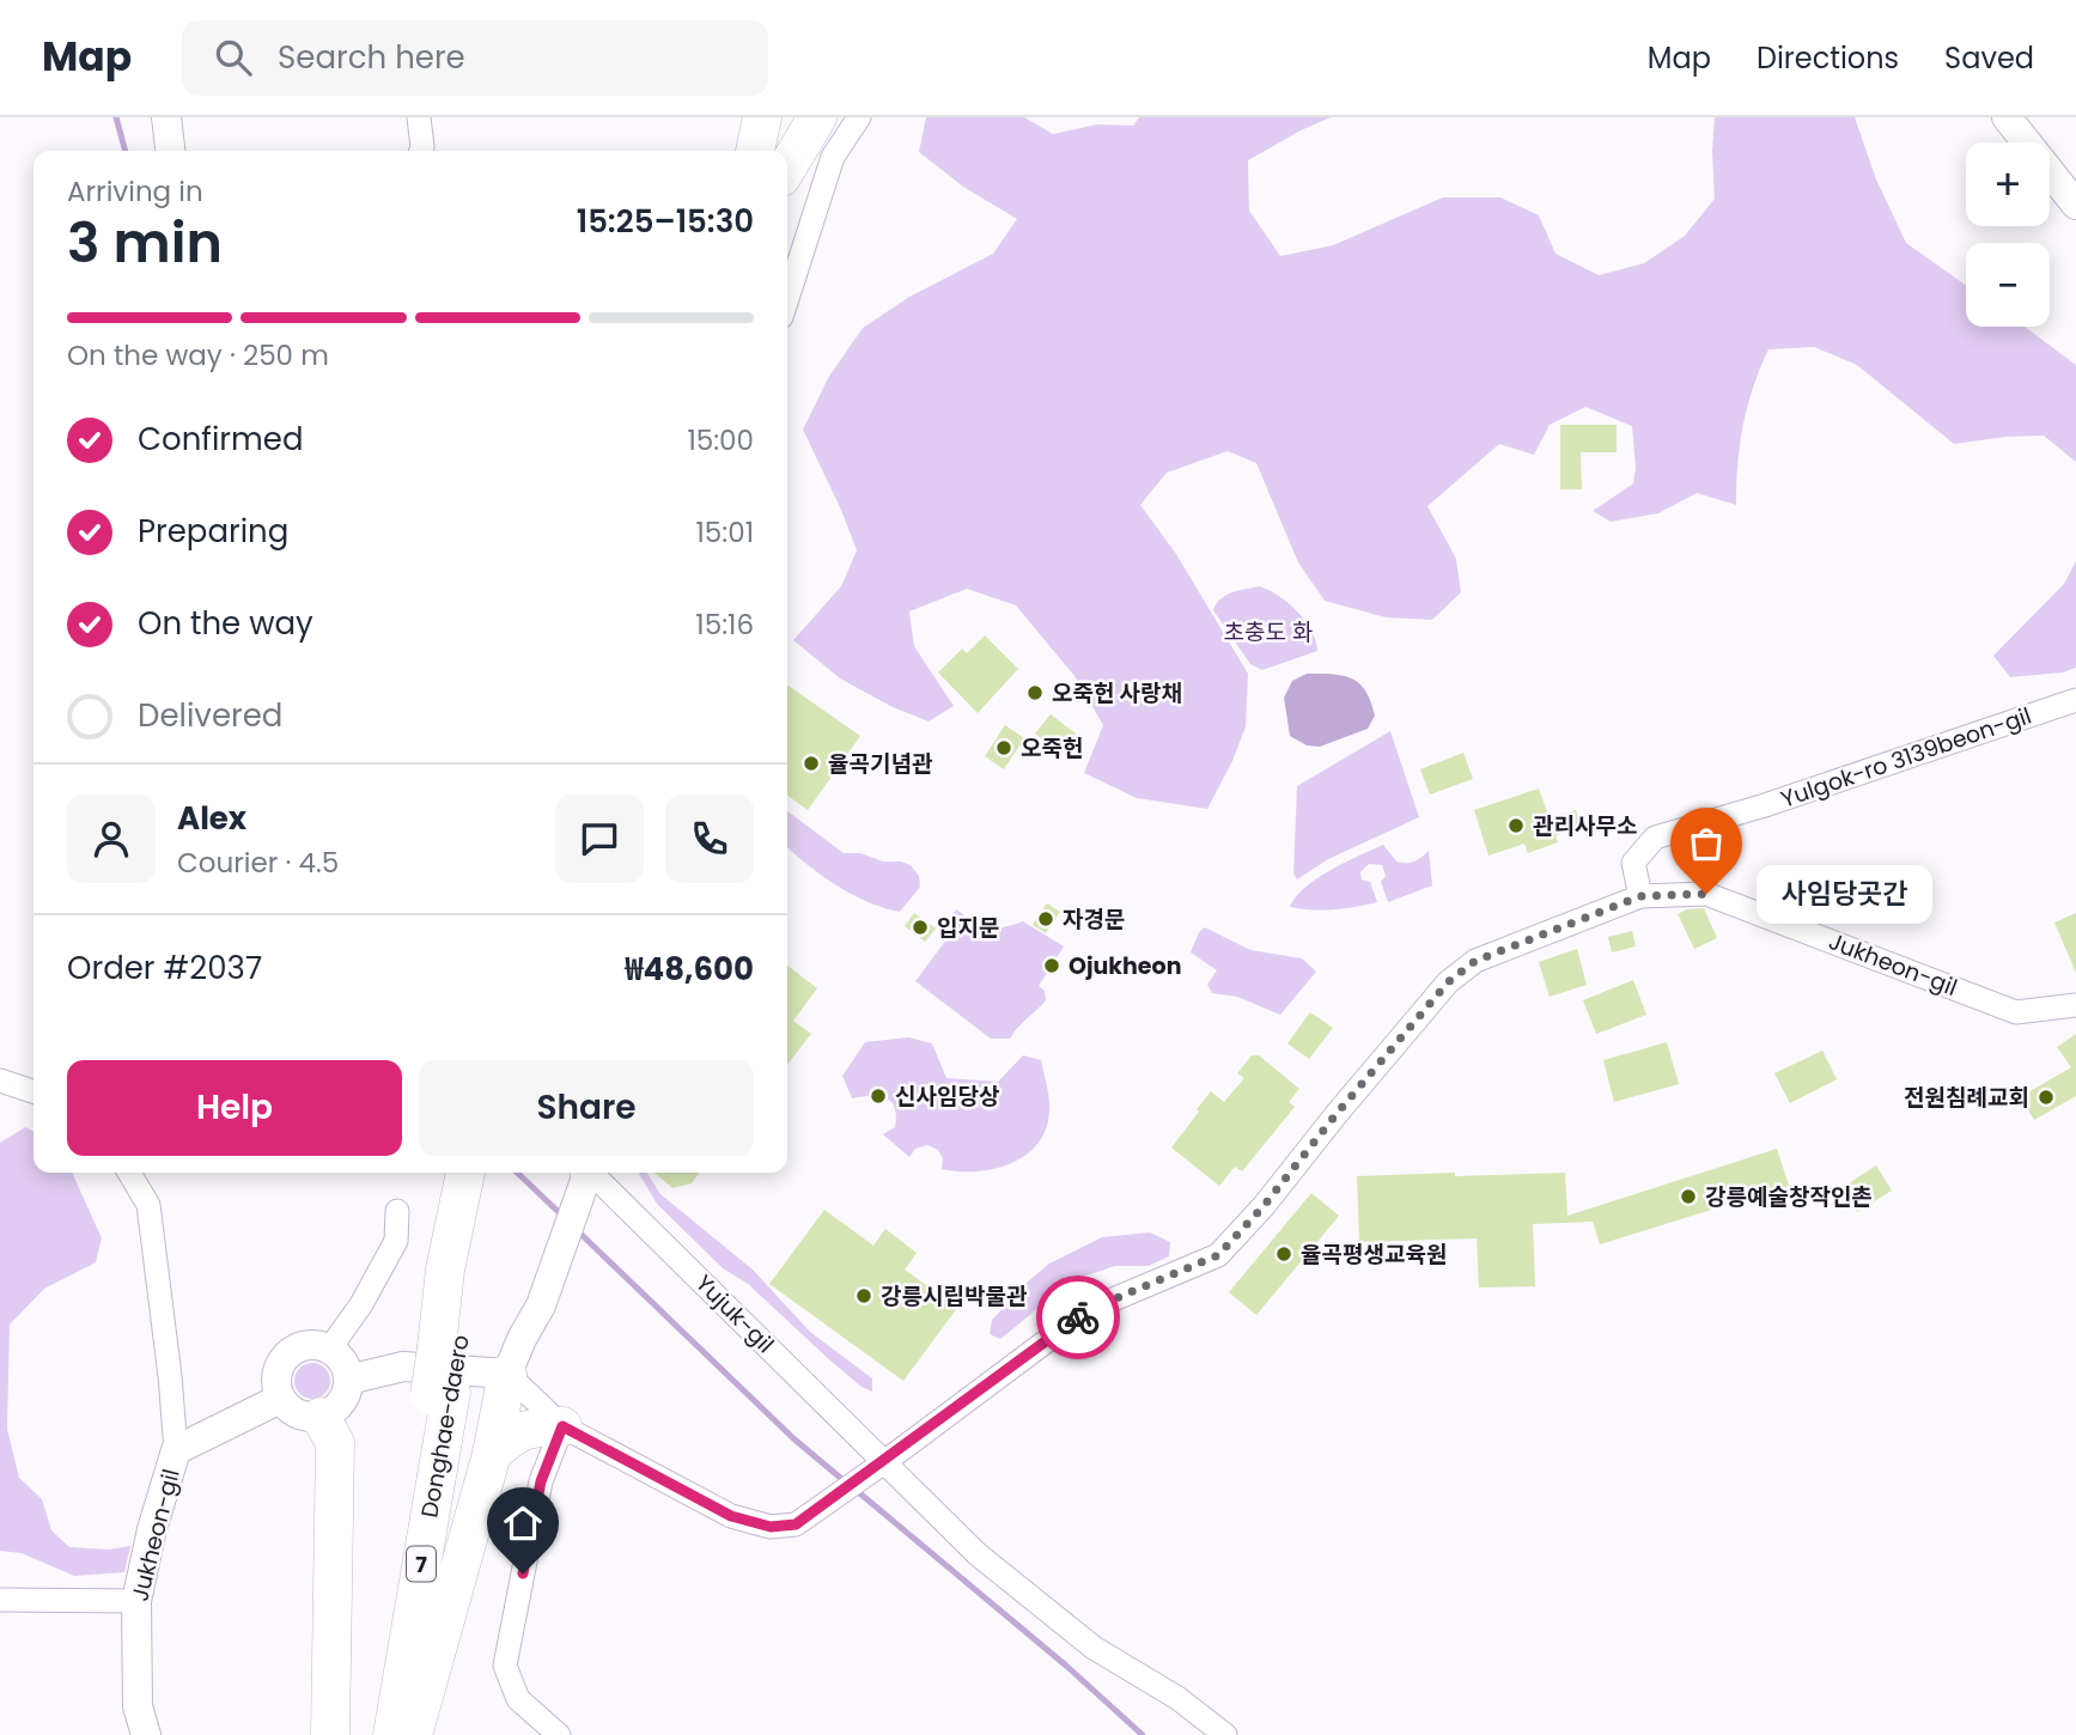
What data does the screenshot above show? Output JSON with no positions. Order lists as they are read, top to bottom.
{
  "streets": {
    "main road": ["Donghae-daero", "7"],
    "street": ["Yulgok-ro 3139beon-gil", "Jukheon-gil", "Yujuk-gil"]
  },
  "crossings": [
    ["Yulgok-ro 3139beon-gil", "Jukheon-gil"],
    ["Jukheon-gil", "Yujuk-gil"]
  ],
  "parks": ["초충도 화"],
  "places": [
    "오죽헌 사랑채",
    "오죽헌",
    "율곡기념관",
    "관리사무소",
    "사임당곳간",
    "자경문",
    "입지문",
    "Ojukheon",
    "신사임당상",
    "전원침례교회",
    "강릉예술창작인촌",
    "율곡평생교육원",
    "강릉시립박물관"
  ],
  "page": {
    "header": "Map",
    "search": "Search here",
    "nav": ["Map", "Directions", "Saved"],
    "map_buttons": ["+", "−"],
    "heading": ["3 min", "Arriving in", "15:25–15:30"],
    "panel": [
      "Alex",
      "Courier · 4.5",
      "Order #2037",
      "₩48,600"
    ],
    "bar": "On the way · 250 m",
    "list": [
      ["Confirmed", "15:00"],
      ["Preparing", "15:01"],
      ["On the way", "15:16"],
      "Delivered"
    ],
    "bubble": "사임당곳간",
    "buttons": ["Help", "Share"]
  }
}
